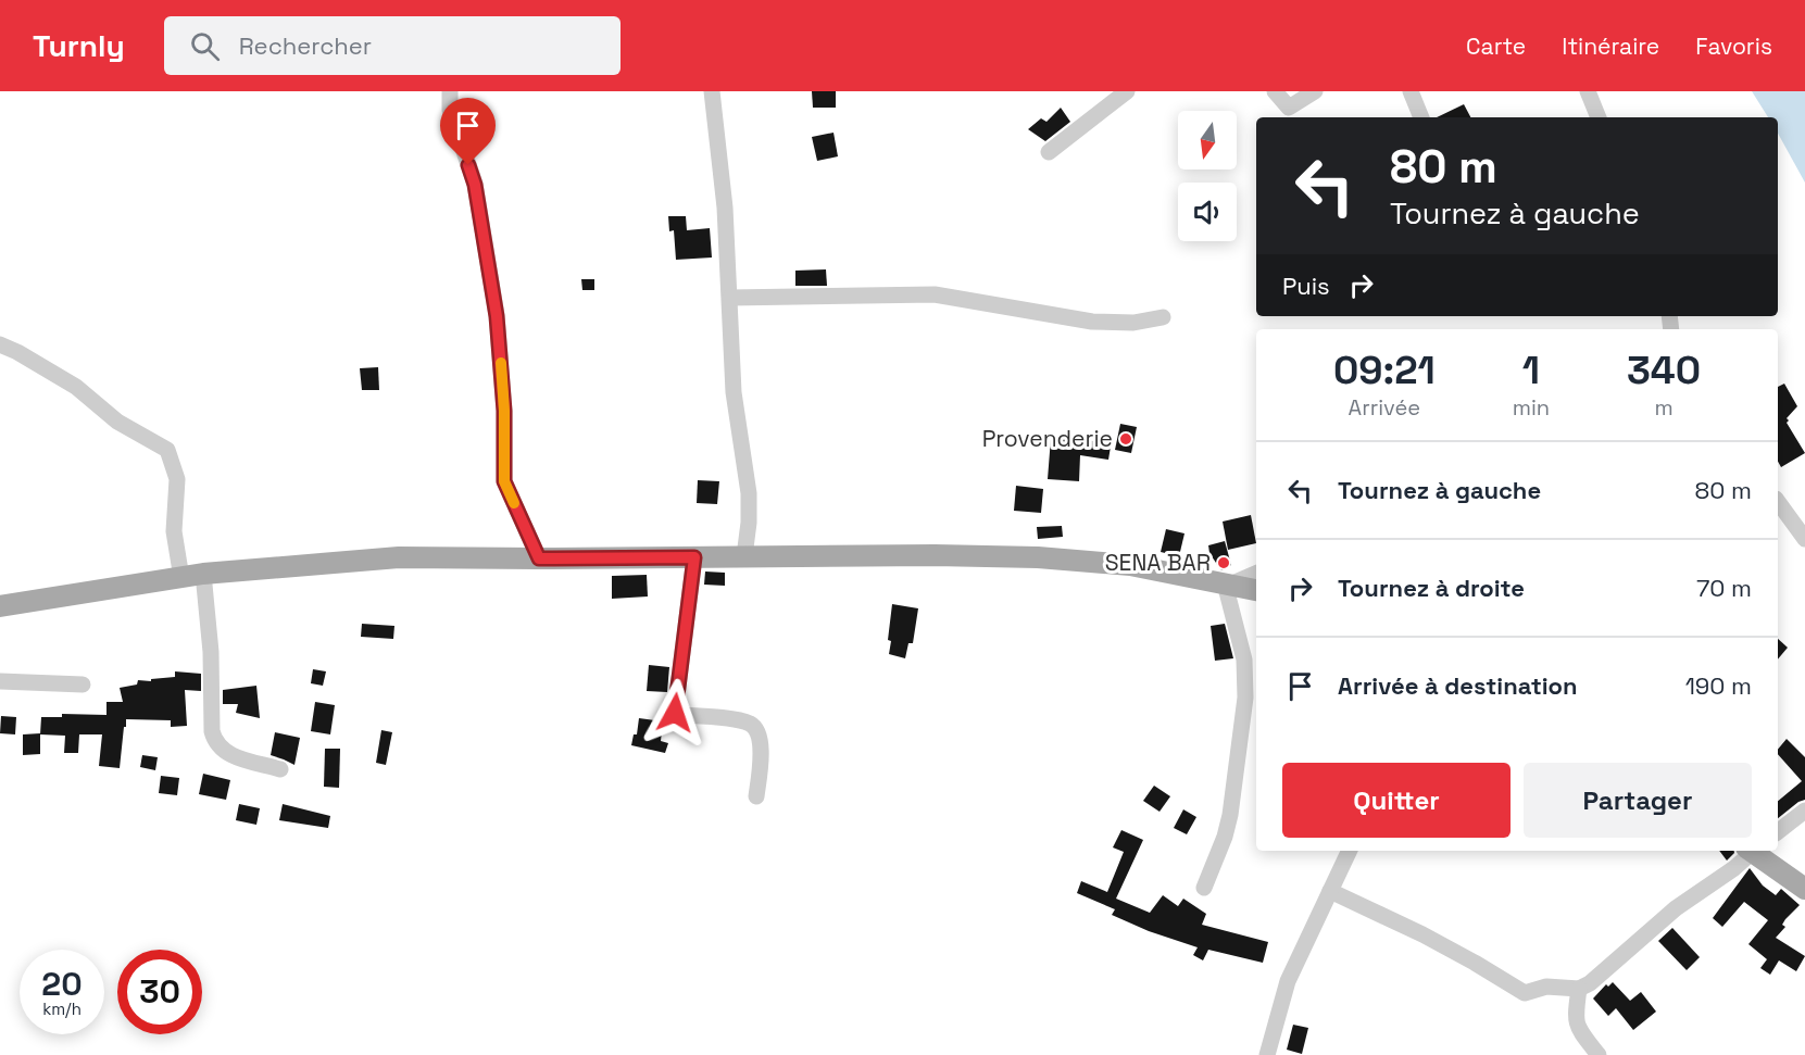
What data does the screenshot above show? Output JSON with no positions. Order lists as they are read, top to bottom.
{
  "places": ["Provenderie", "SENA BAR"],
  "north": "bottom",
  "page": {
    "header": "Turnly",
    "search": "Rechercher",
    "nav": ["Carte", "Itinéraire", "Favoris"],
    "turn": ["80 m", "Tournez à gauche"],
    "then": "Puis",
    "eta": [
      "09:21",
      "Arrivée",
      "1",
      "min",
      "340",
      "m"
    ],
    "list": [
      {
        "name": "Tournez à gauche",
        "value": "80 m"
      },
      {
        "name": "Tournez à droite",
        "value": "70 m"
      },
      {
        "name": "Arrivée à destination",
        "value": "190 m"
      }
    ],
    "buttons": ["Quitter", "Partager"],
    "speed": "20 km/h",
    "limit": "30"
  }
}
